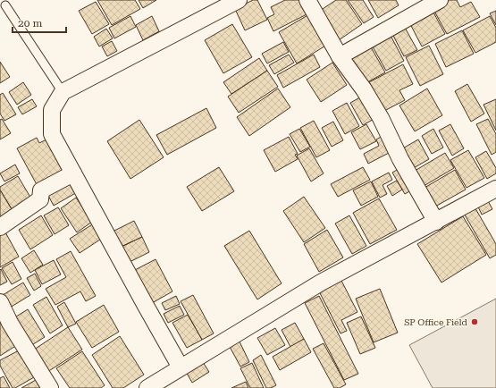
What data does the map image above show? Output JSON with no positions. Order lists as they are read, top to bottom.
{
  "places": ["SP Office Field"],
  "scale_bar": "20 m"
}
